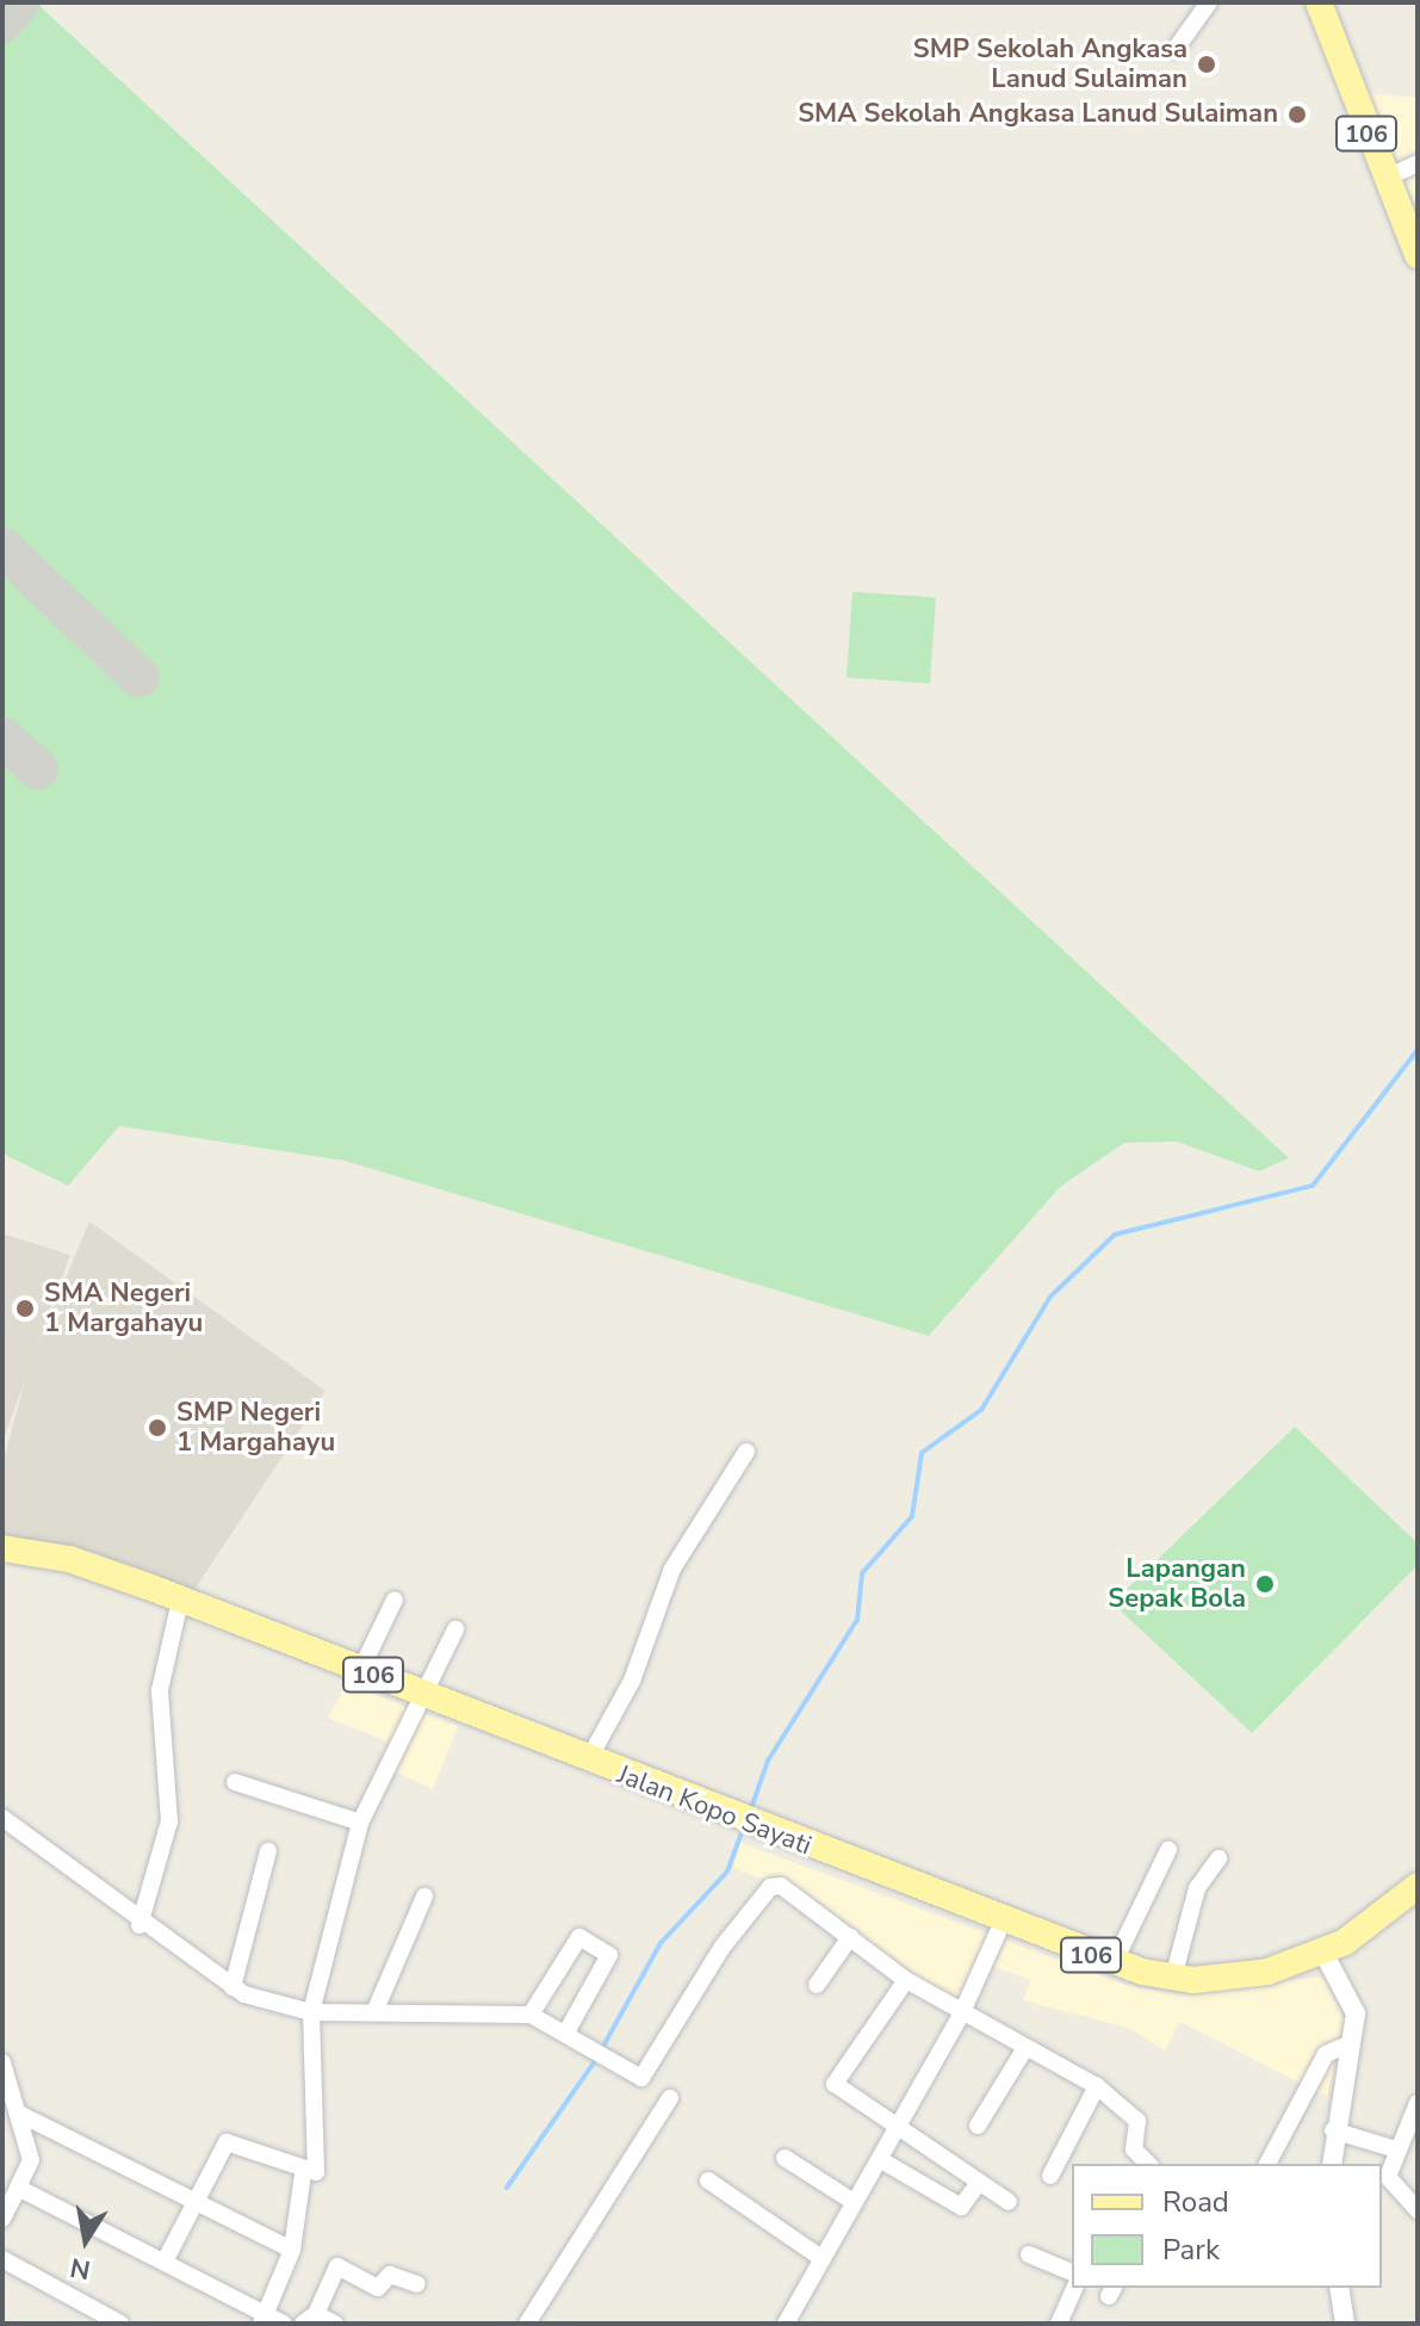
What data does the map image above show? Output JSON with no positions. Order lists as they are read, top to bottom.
{
  "streets": {
    "main road": ["106", "Jalan Kopo Sayati"]
  },
  "places": [
    "SMP Sekolah Angkasa Lanud Sulaiman",
    "SMA Sekolah Angkasa Lanud Sulaiman",
    "SMA Negeri 1 Margahayu",
    "SMP Negeri 1 Margahayu",
    "Lapangan Sepak Bola"
  ],
  "legend": ["Road", "Park"],
  "north": "bottom"
}
